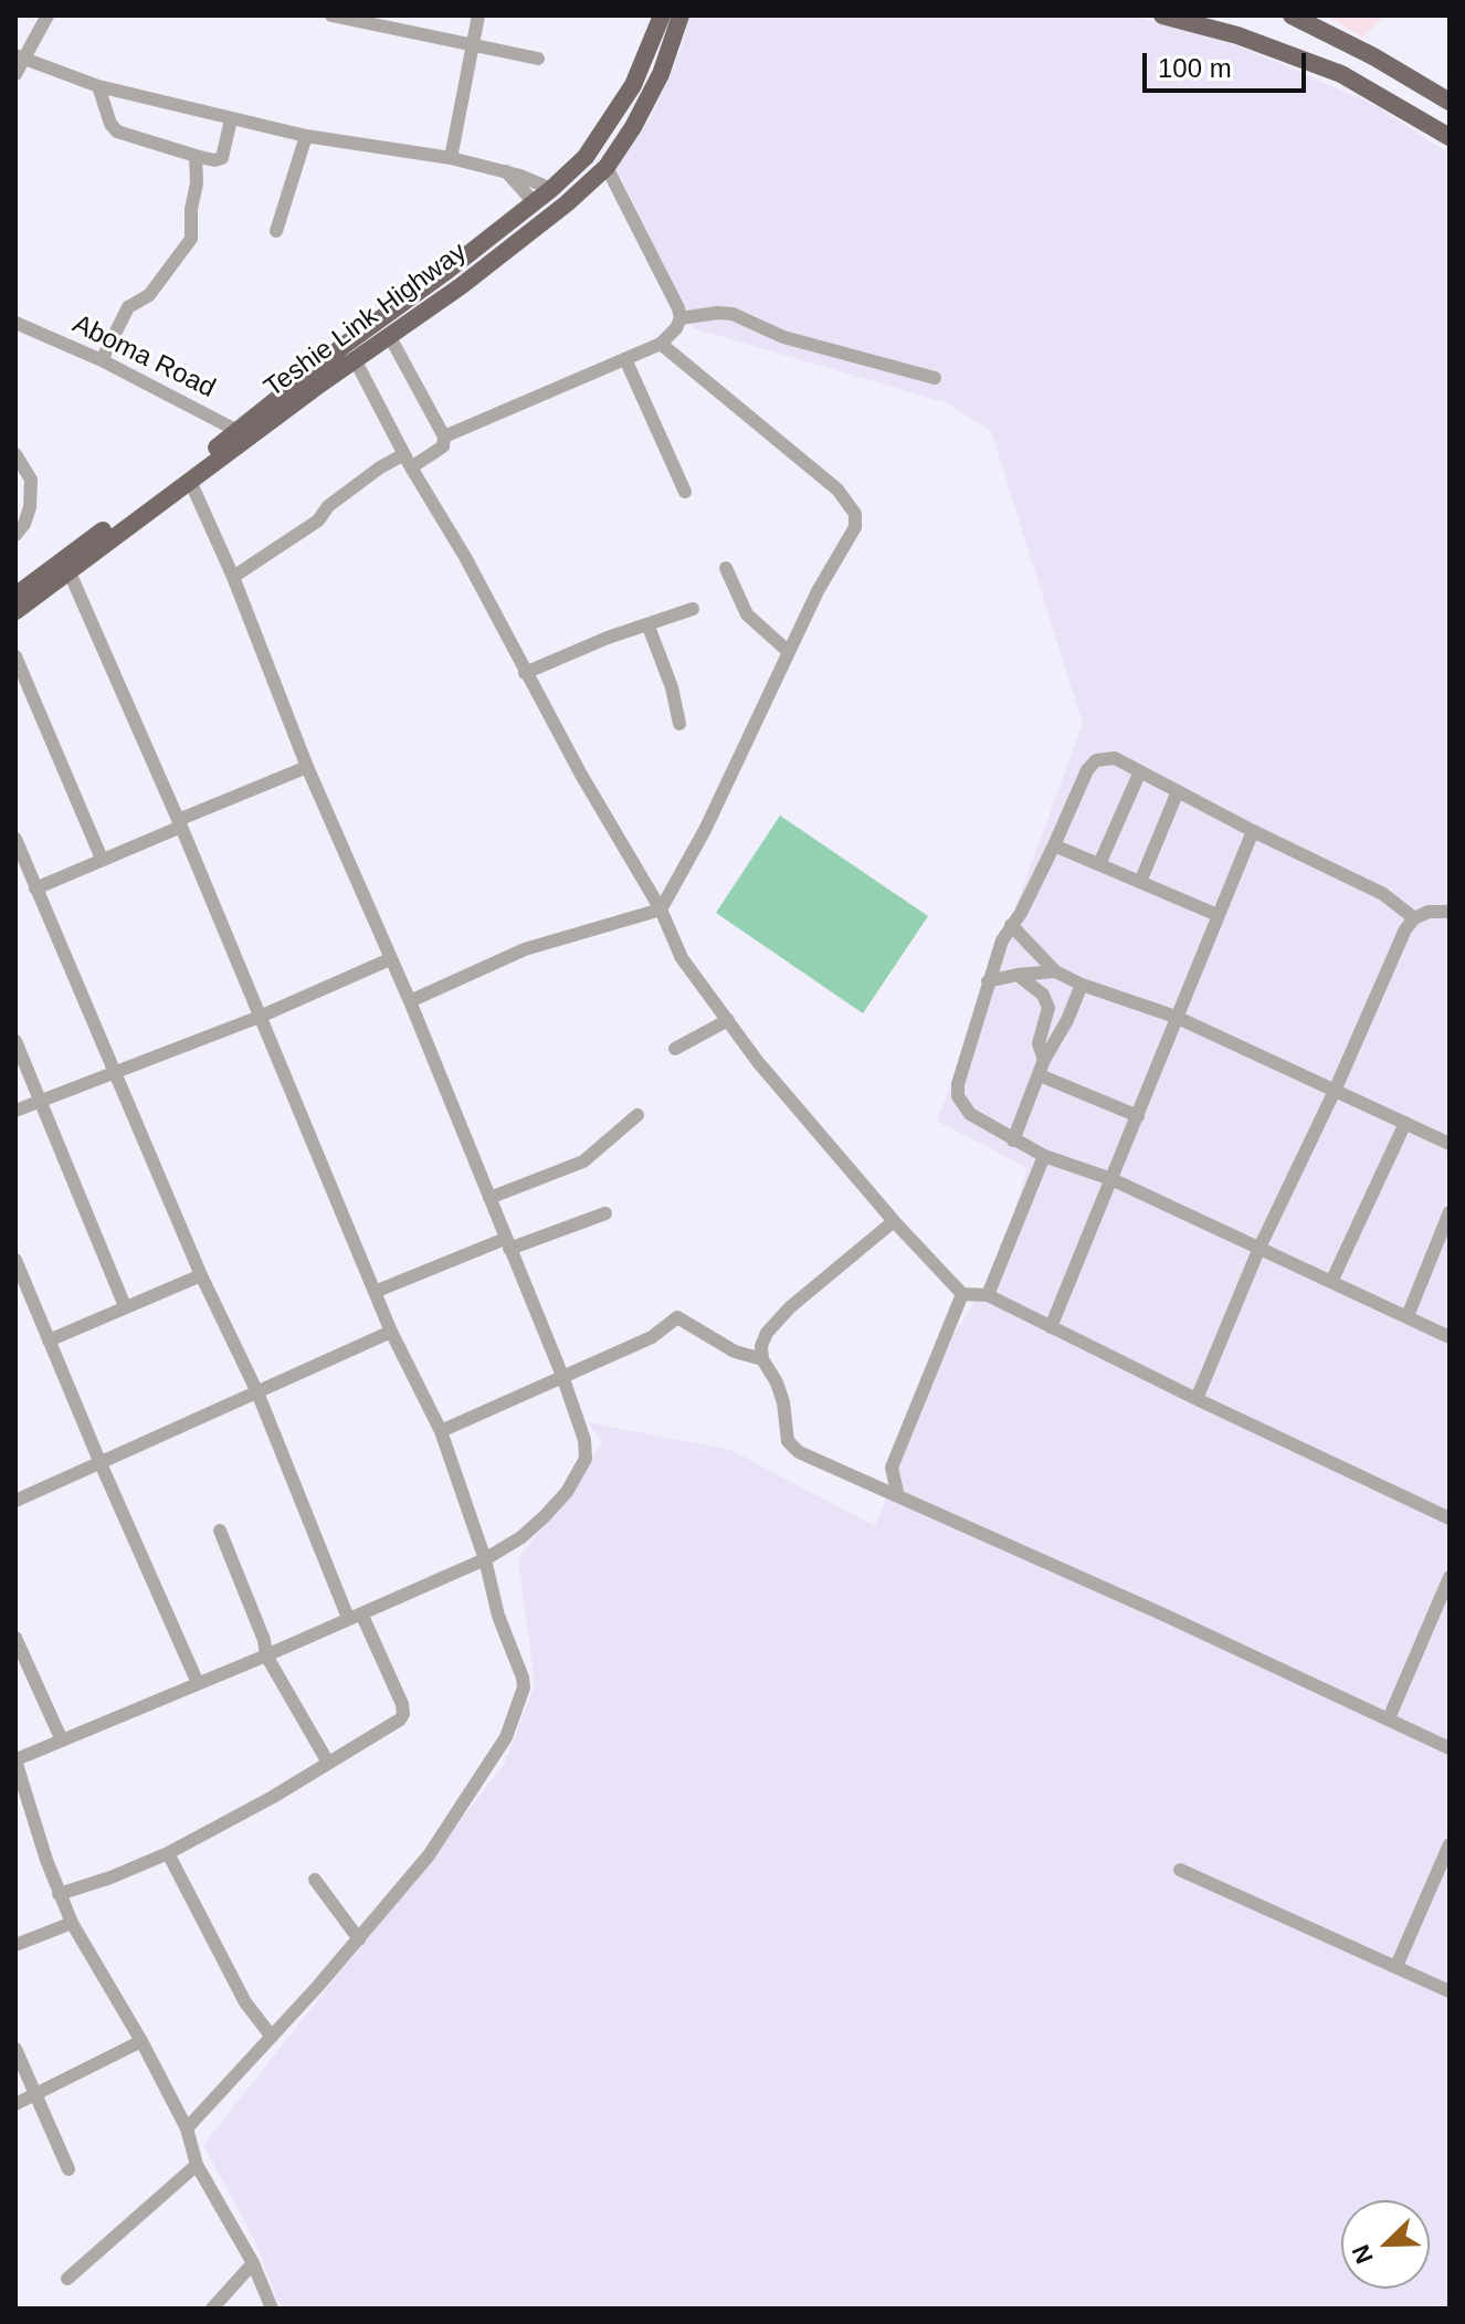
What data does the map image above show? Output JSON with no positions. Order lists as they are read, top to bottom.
{
  "streets": {
    "main road": ["Teshie Link Highway"],
    "street": ["Aboma Road"]
  },
  "crossings": [
    ["Teshie Link Highway", "Aboma Road"]
  ],
  "scale_bar": "100 m",
  "north": "bottom left"
}
